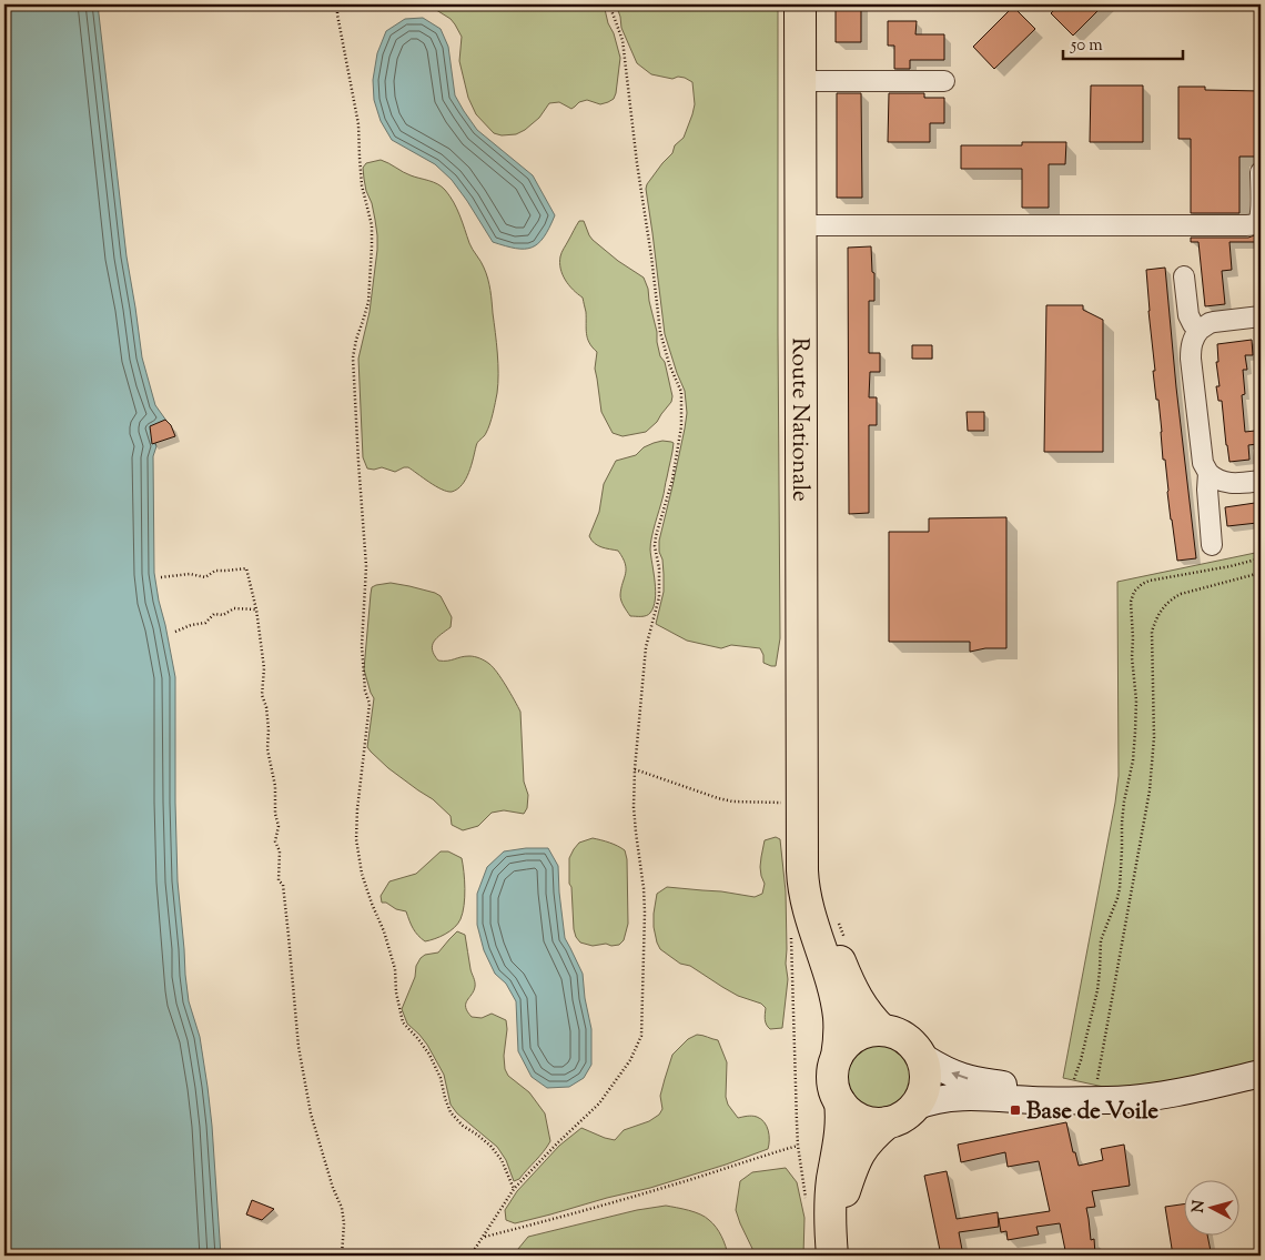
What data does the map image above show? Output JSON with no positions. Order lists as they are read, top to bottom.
{
  "streets": {
    "main road": ["Route Nationale"]
  },
  "places": {
    "transit": ["Base de Voile"]
  },
  "scale_bar": "50 m",
  "north": "left"
}
